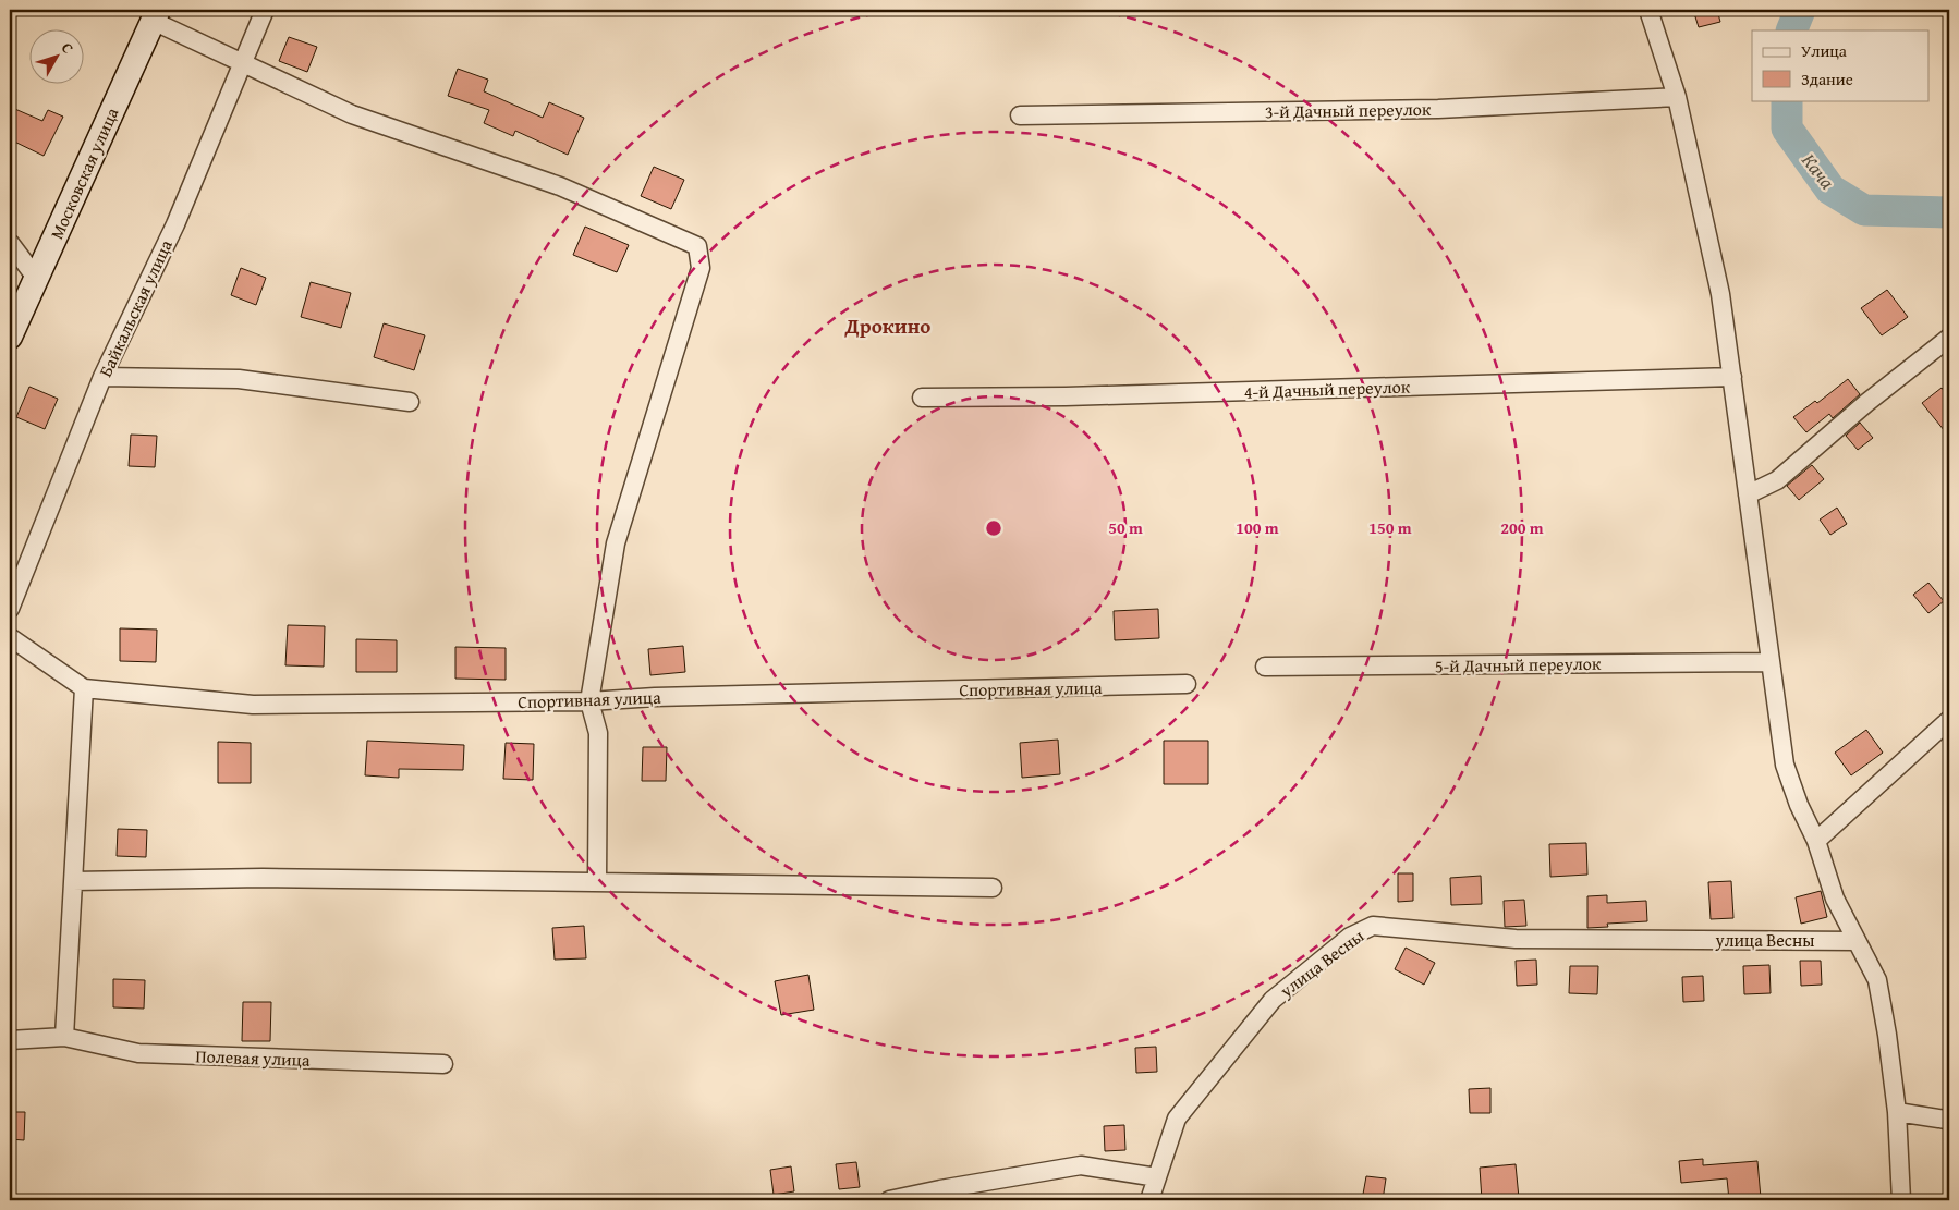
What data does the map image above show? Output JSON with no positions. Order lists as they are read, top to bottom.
{
  "streets": {
    "street": [
      "3-й Дачный переулок",
      "Московская улица",
      "Байкальская улица",
      "4-й Дачный переулок",
      "5-й Дачный переулок",
      "Спортивная улица",
      "улица Весны",
      "Полевая улица"
    ]
  },
  "districts": ["Дрокино"],
  "water": ["Кача"],
  "legend": ["Улица", "Здание"],
  "north": "top right",
  "rings": [
    "50 m",
    "100 m",
    "150 m",
    "200 m"
  ]
}
